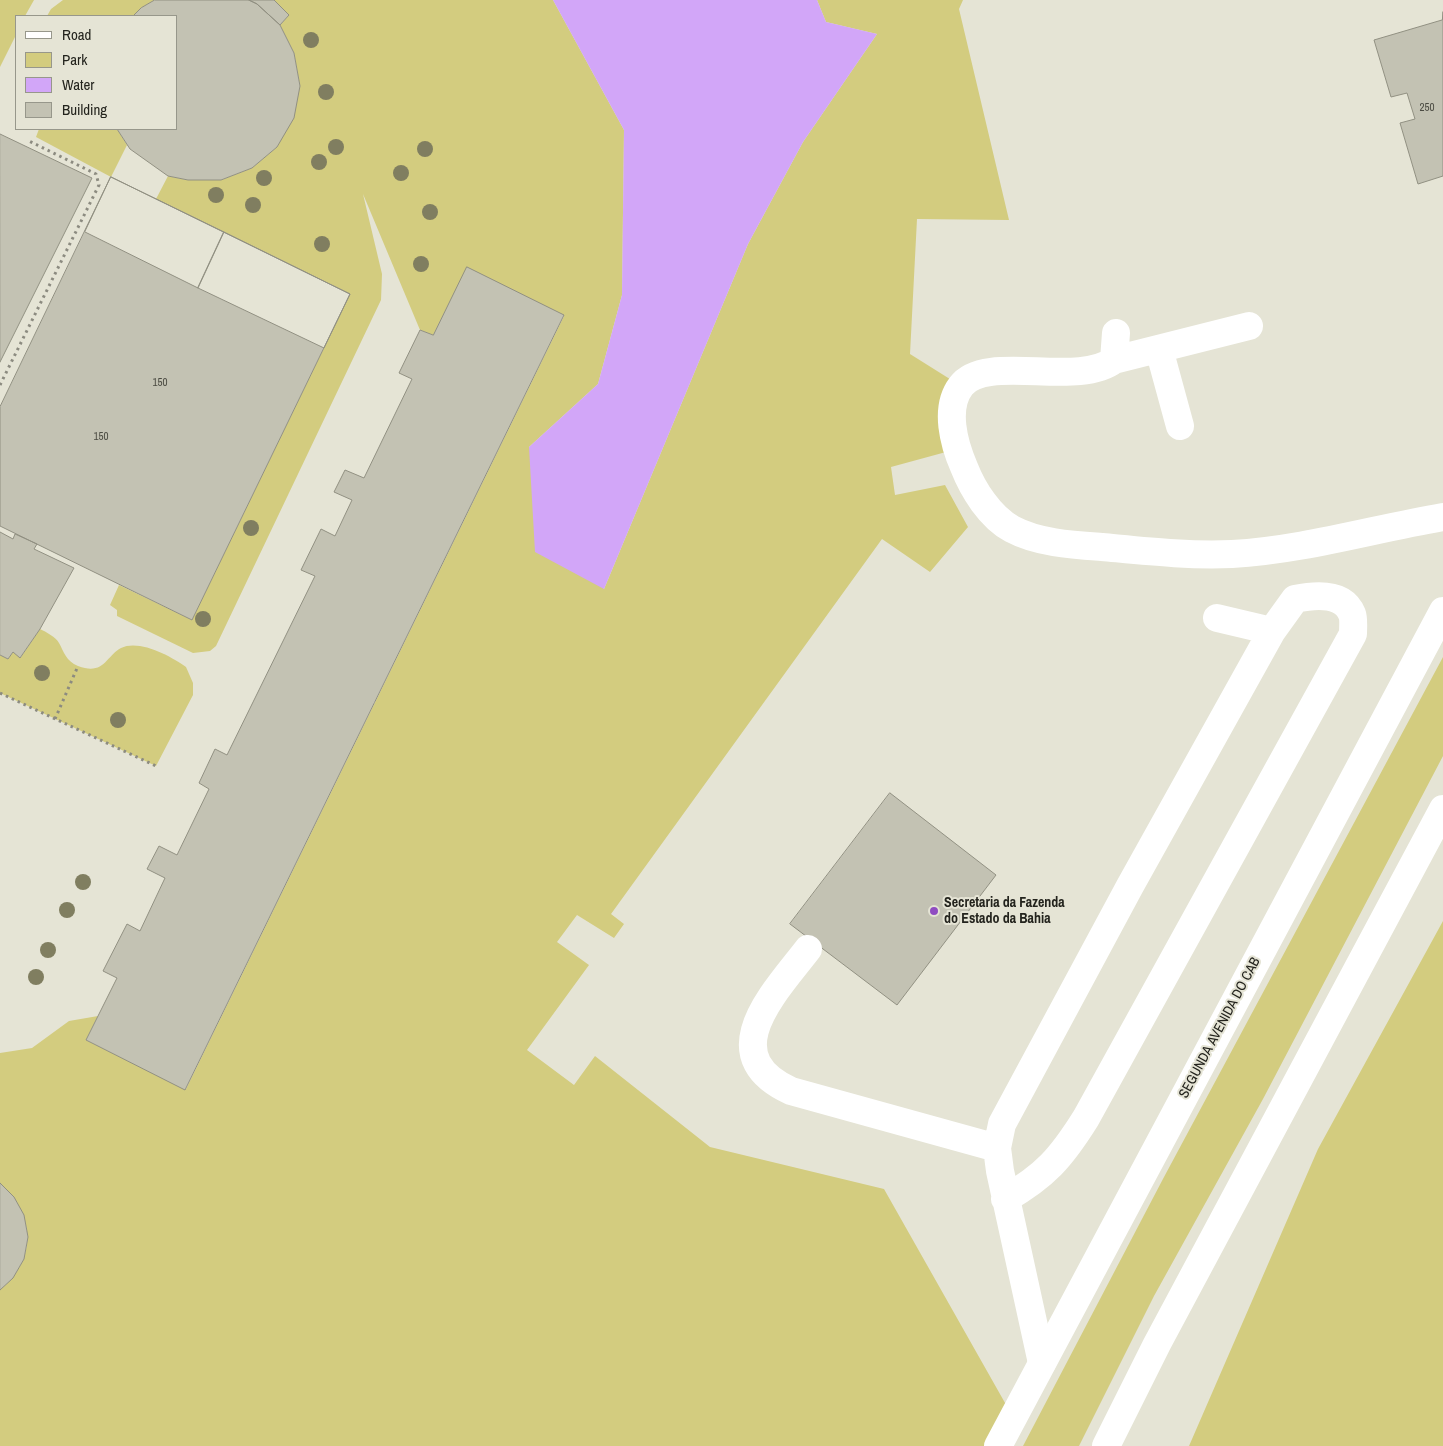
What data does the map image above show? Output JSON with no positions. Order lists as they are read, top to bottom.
{
  "streets": {
    "main road": ["SEGUNDA AVENIDA DO CAB"]
  },
  "places": ["Secretaria da Fazenda do Estado da Bahia"],
  "house_numbers": ["250", "150", "150"],
  "legend": [
    "Road",
    "Park",
    "Water",
    "Building"
  ]
}
